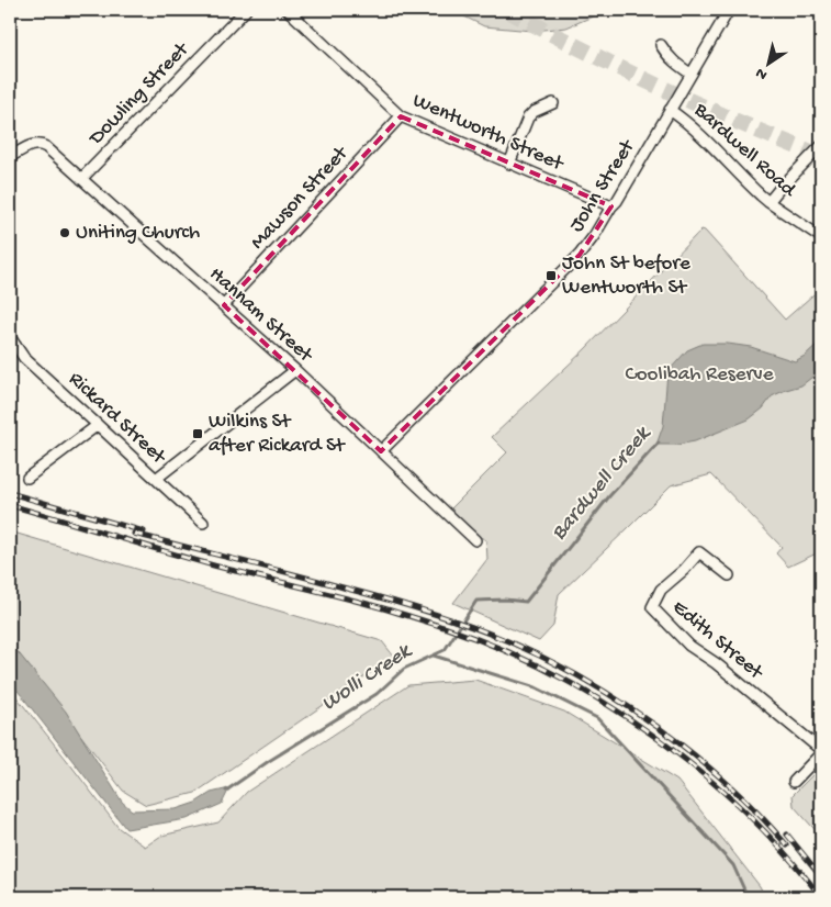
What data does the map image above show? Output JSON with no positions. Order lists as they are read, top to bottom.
{
  "streets": {
    "street": [
      "Dowling Street",
      "Wentworth Street",
      "Bardwell Road",
      "John Street",
      "Mawson Street",
      "Hannam Street",
      "Rickard Street",
      "Edith Street"
    ]
  },
  "crossings": [
    ["Dowling Street", "Hannam Street"],
    ["Wentworth Street", "John Street"],
    ["Wentworth Street", "Mawson Street"],
    ["Bardwell Road", "John Street"],
    ["John Street", "Hannam Street"],
    ["Mawson Street", "Hannam Street"]
  ],
  "water": ["Bardwell Creek", "Wolli Creek"],
  "parks": ["Coolibah Reserve"],
  "places": {
    "other": ["Uniting Church"],
    "transit": ["John St before Wentworth St", "Wilkins St after Rickard St"]
  },
  "north": "bottom left"
}
